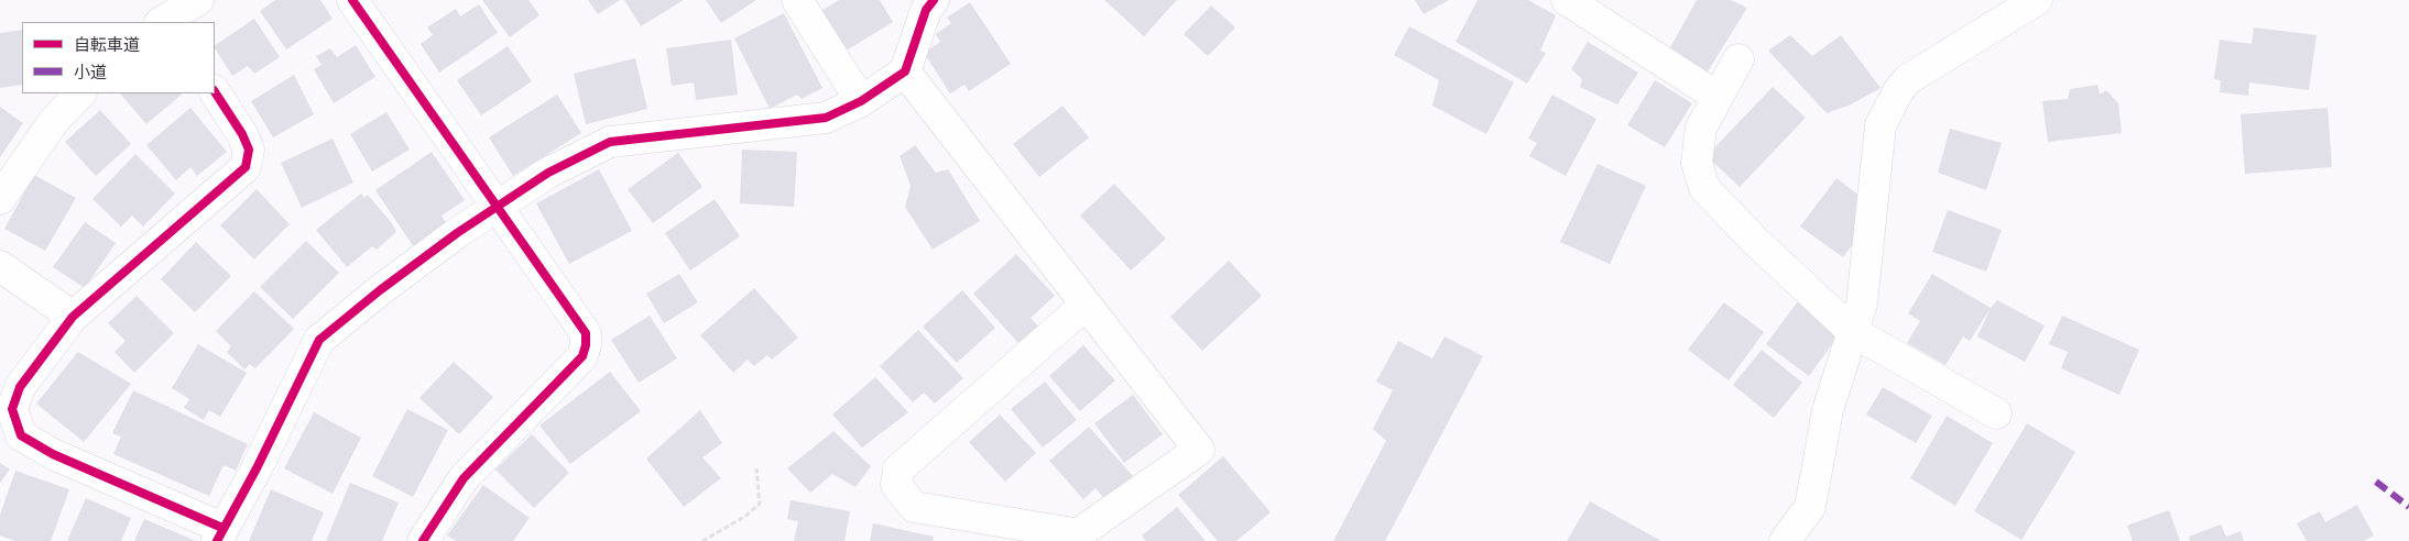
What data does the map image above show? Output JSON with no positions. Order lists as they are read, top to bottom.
{
  "legend": ["自転車道", "小道"]
}
